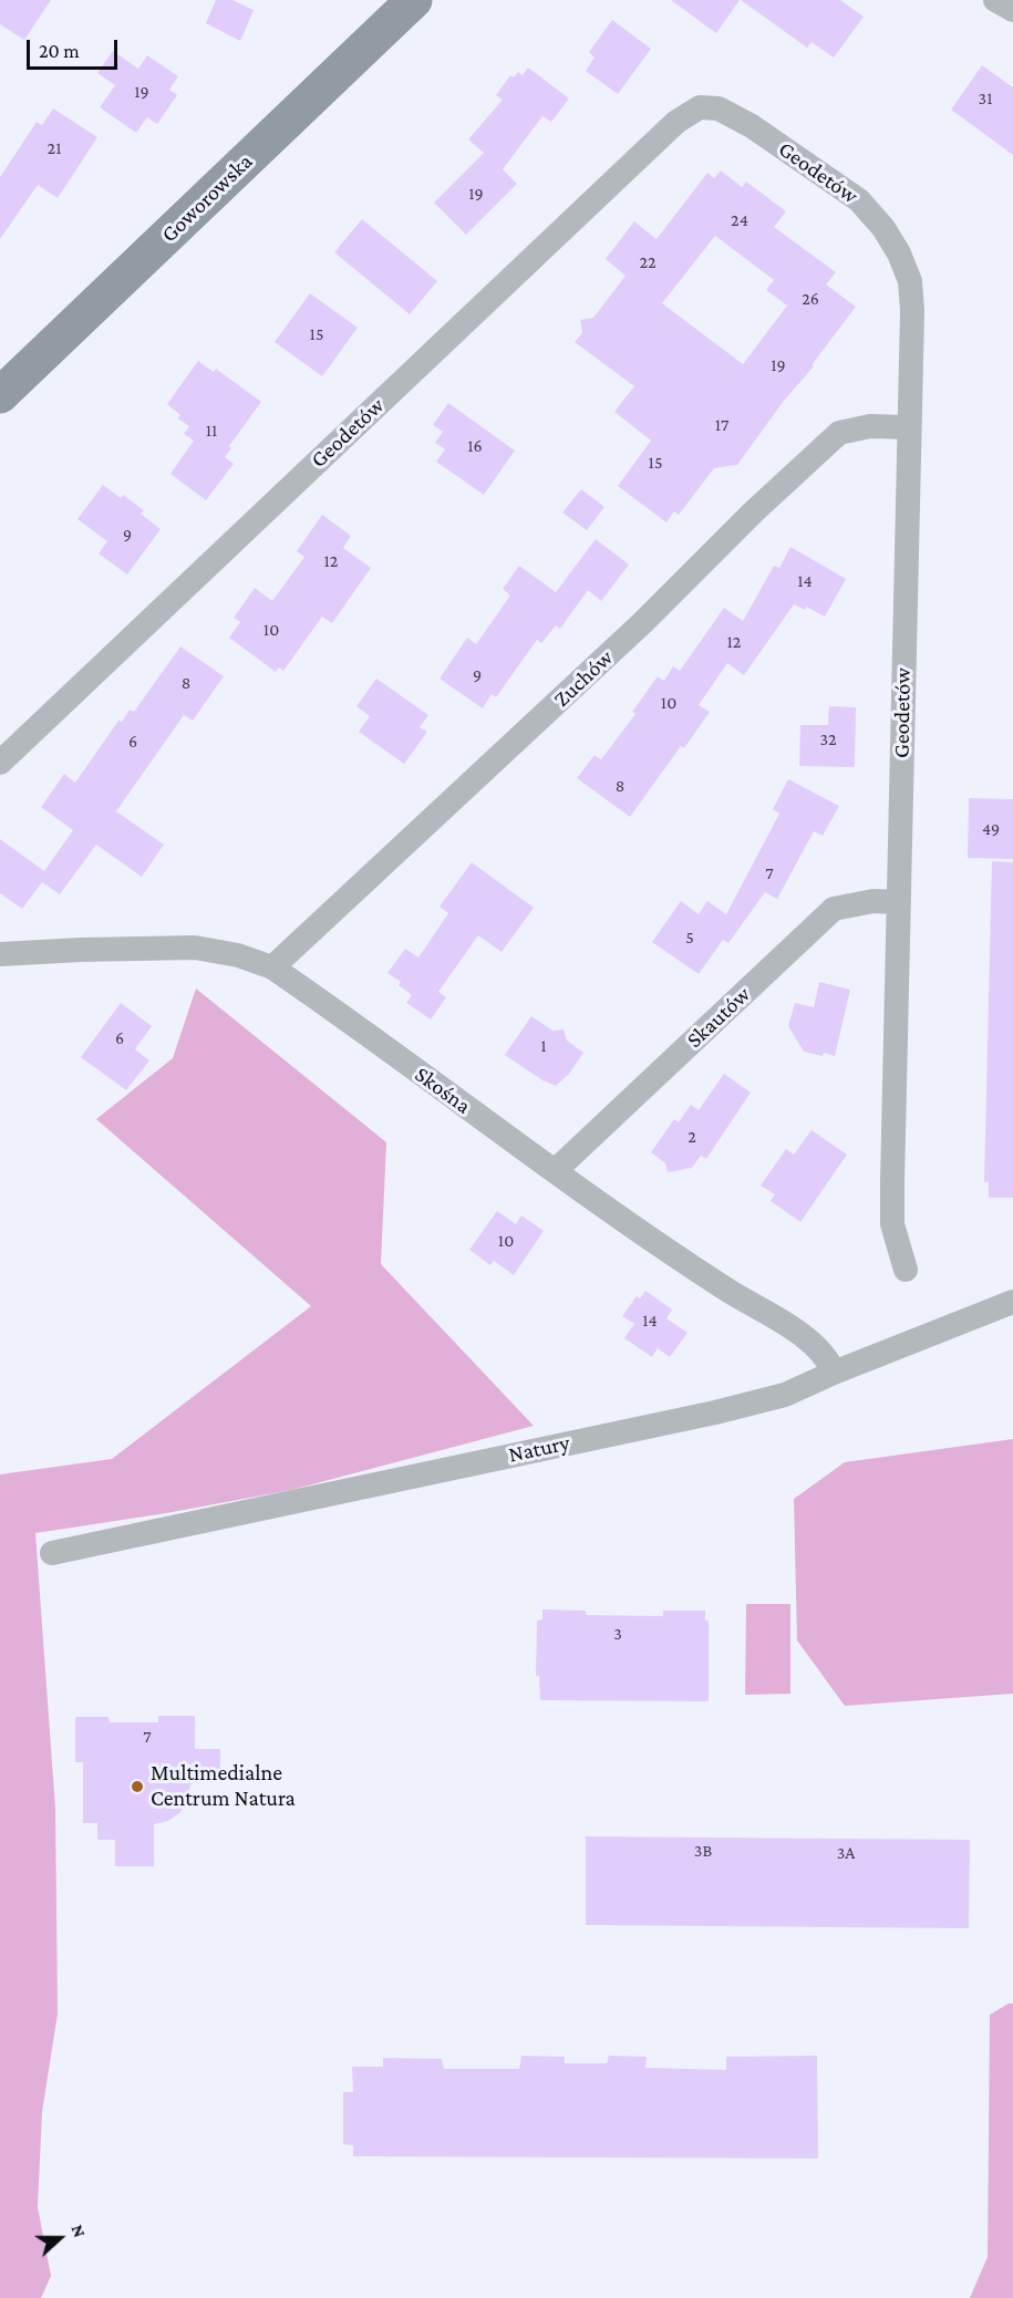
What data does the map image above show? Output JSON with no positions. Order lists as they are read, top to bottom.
{
  "streets": {
    "street": [
      "Geodetów",
      "Goworowska",
      "Zuchów",
      "Skautów",
      "Skośna",
      "Natury"
    ]
  },
  "crossings": [
    ["Geodetów", "Zuchów"],
    ["Geodetów", "Skautów"],
    ["Zuchów", "Skośna"],
    ["Skautów", "Skośna"],
    ["Skośna", "Natury"]
  ],
  "places": ["Multimedialne Centrum Natura"],
  "house_numbers": [
    "19",
    "31",
    "21",
    "19",
    "24",
    "22",
    "26",
    "15",
    "19",
    "17",
    "11",
    "16",
    "15",
    "9",
    "12",
    "14",
    "10",
    "12",
    "9",
    "8",
    "10",
    "32",
    "6",
    "8",
    "49",
    "7",
    "5",
    "6",
    "1",
    "2",
    "10",
    "14",
    "3",
    "7",
    "3B",
    "3A"
  ],
  "scale_bar": "20 m",
  "north": "right"
}
